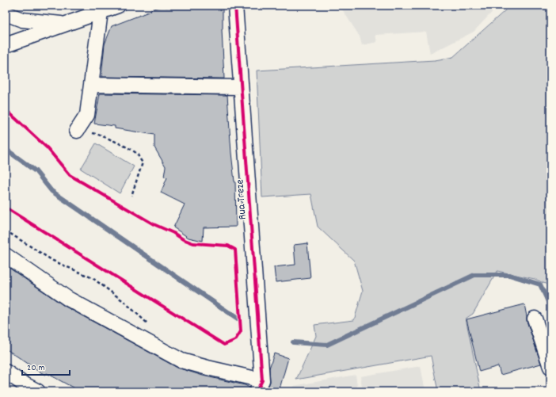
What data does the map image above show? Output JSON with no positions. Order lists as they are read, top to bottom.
{
  "streets": {
    "street": ["Rua Treze"]
  },
  "scale_bar": "20 m"
}
